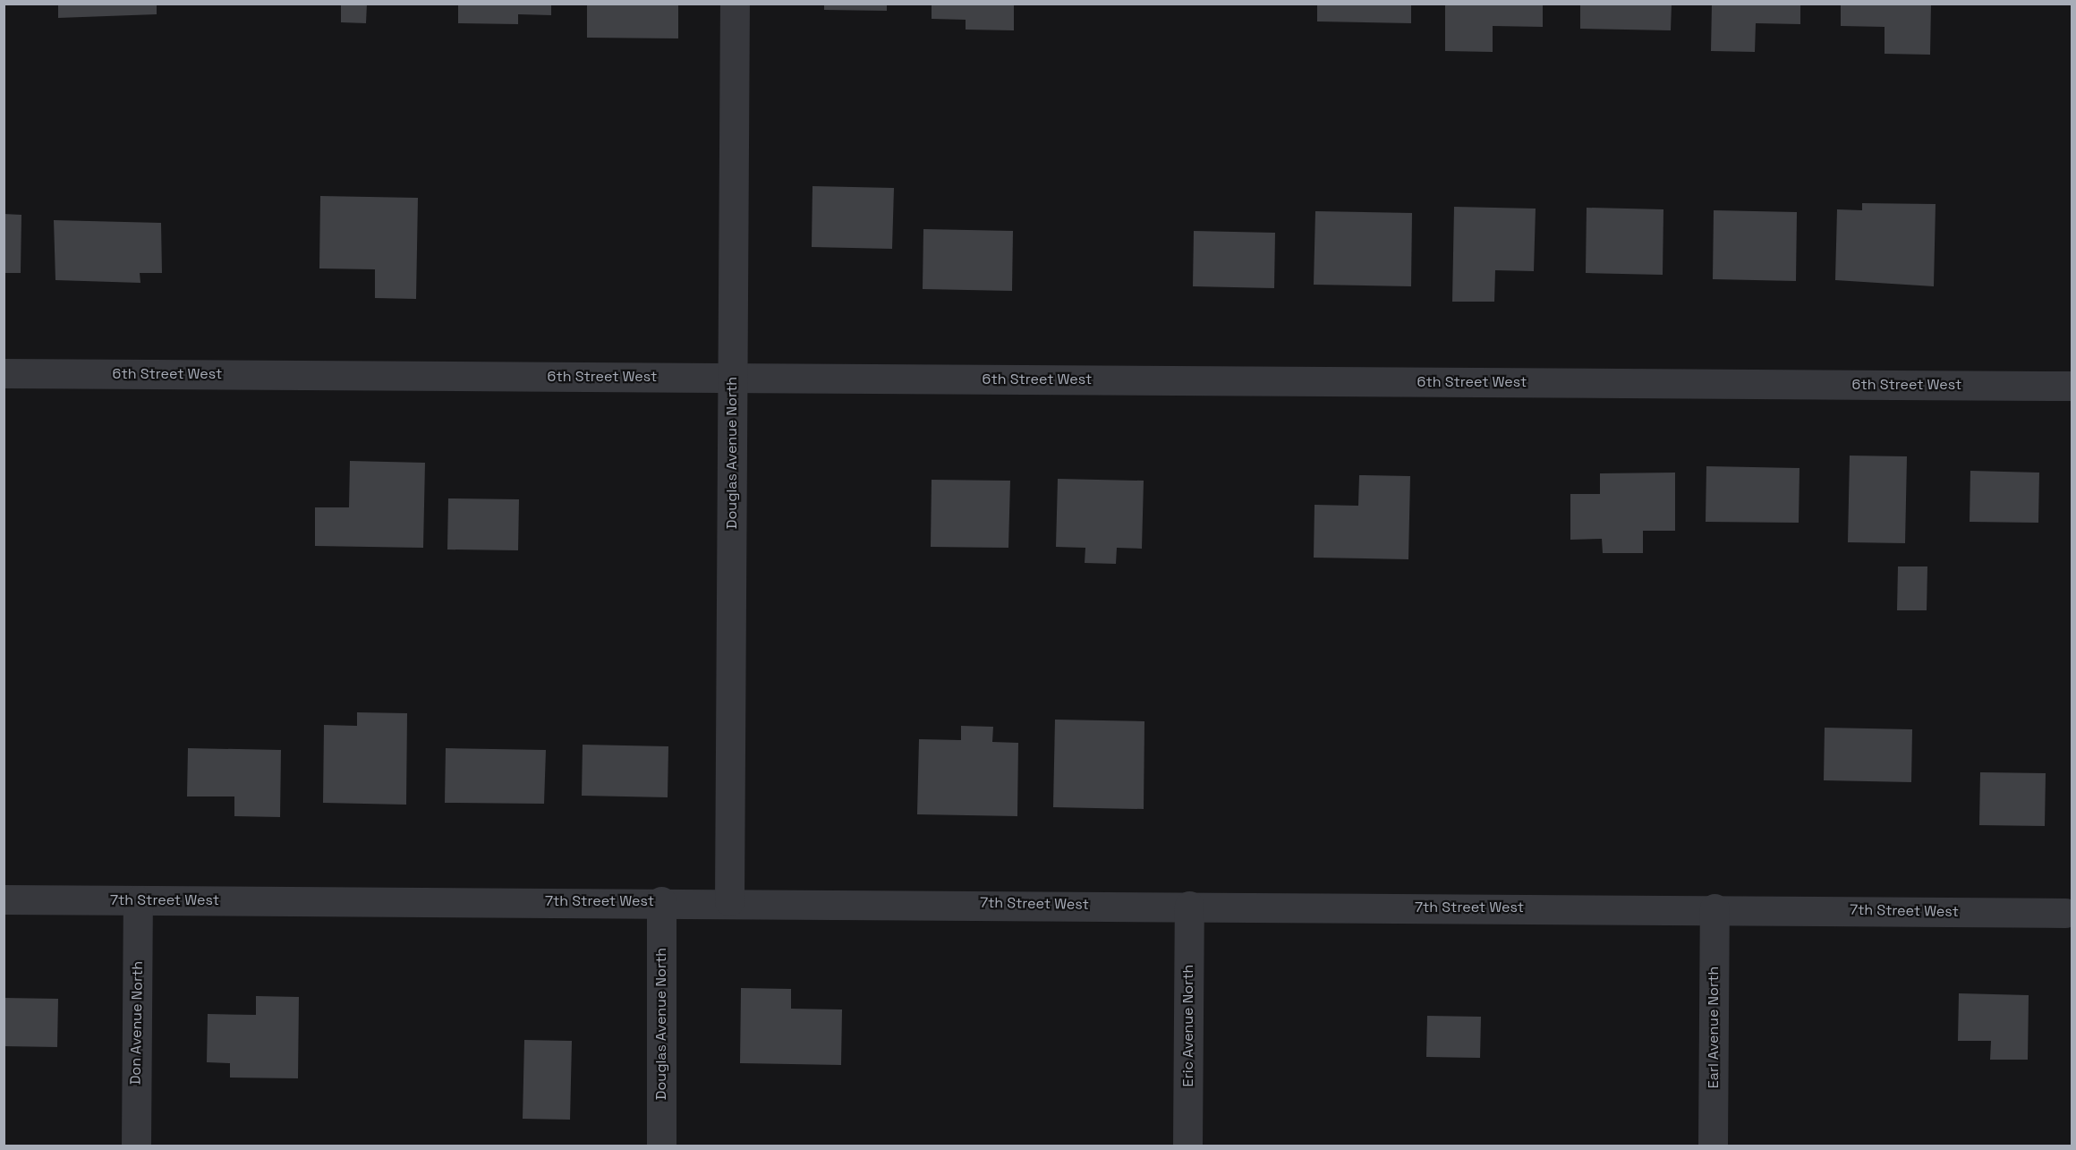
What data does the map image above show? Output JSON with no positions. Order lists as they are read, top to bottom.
{
  "streets": {
    "street": [
      "6th Street West",
      "Douglas Avenue North",
      "7th Street West",
      "Don Avenue North",
      "Eric Avenue North",
      "Earl Avenue North"
    ]
  },
  "crossings": [
    ["6th Street West", "Douglas Avenue North"],
    ["Douglas Avenue North", "7th Street West"],
    ["7th Street West", "Don Avenue North"],
    ["7th Street West", "Eric Avenue North"],
    ["7th Street West", "Earl Avenue North"]
  ]
}
